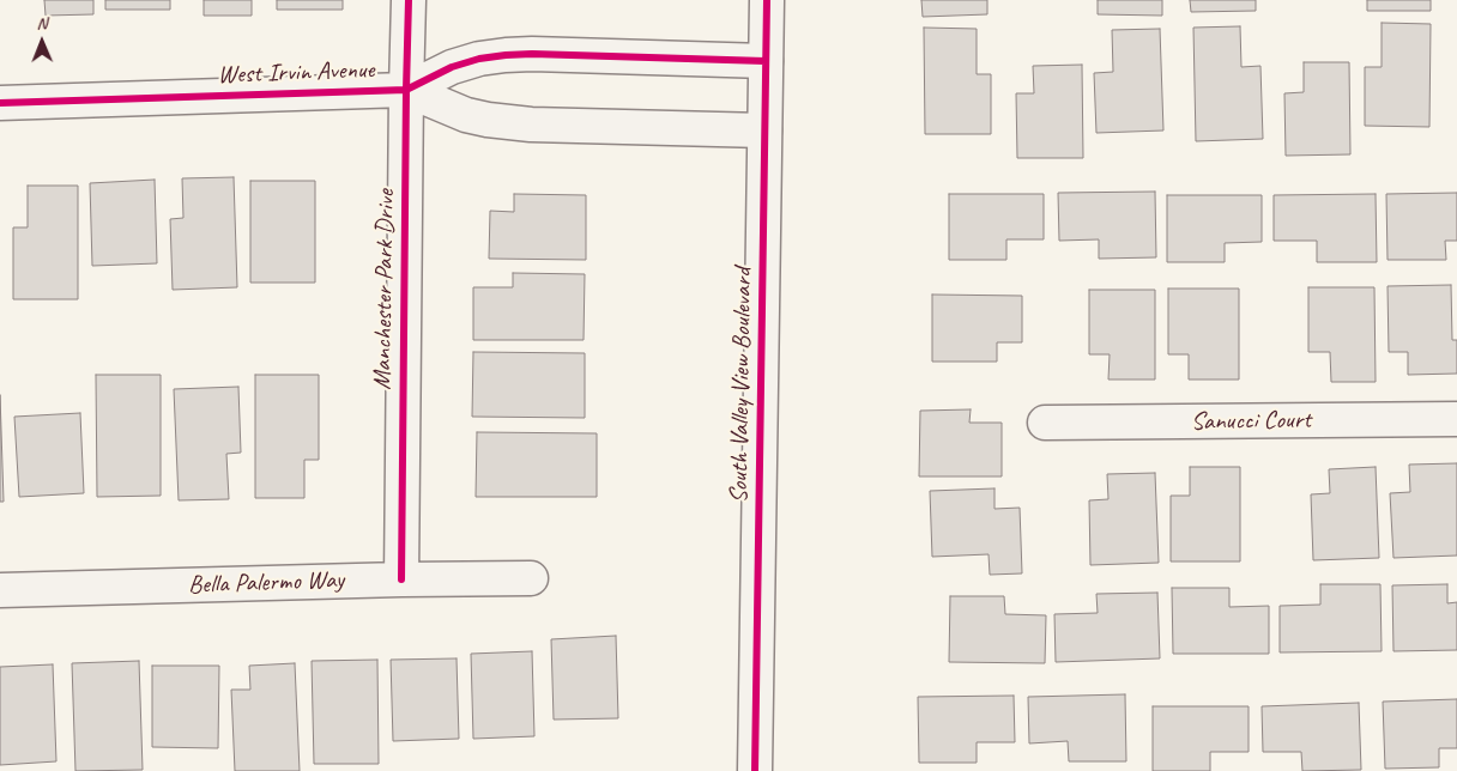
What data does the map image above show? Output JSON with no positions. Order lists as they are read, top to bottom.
{
  "streets": {
    "street": [
      "West Irvin Avenue",
      "Manchester Park Drive",
      "South Valley View Boulevard",
      "Sanucci Court",
      "Bella Palermo Way"
    ]
  },
  "crossings": [
    ["West Irvin Avenue", "Manchester Park Drive"],
    ["West Irvin Avenue", "South Valley View Boulevard"],
    ["Manchester Park Drive", "Bella Palermo Way"]
  ],
  "north": "top"
}
